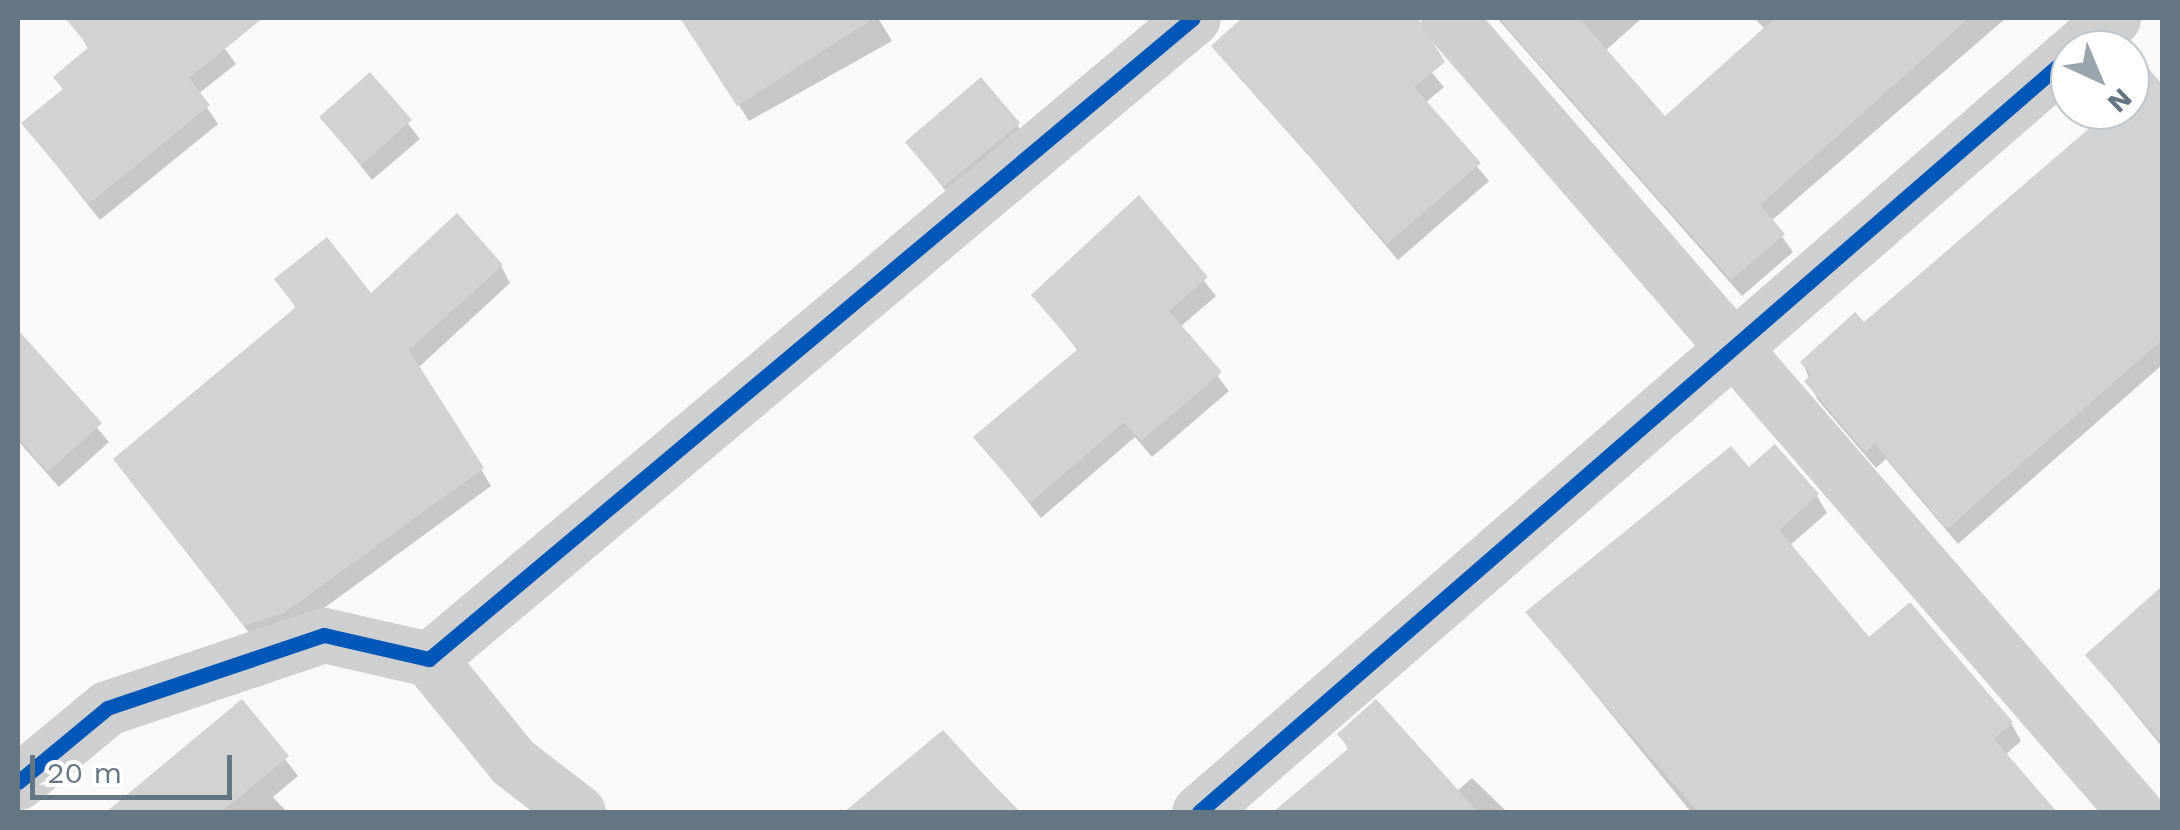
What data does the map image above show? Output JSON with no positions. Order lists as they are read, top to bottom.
{
  "scale_bar": "20 m",
  "north": "bottom right"
}
